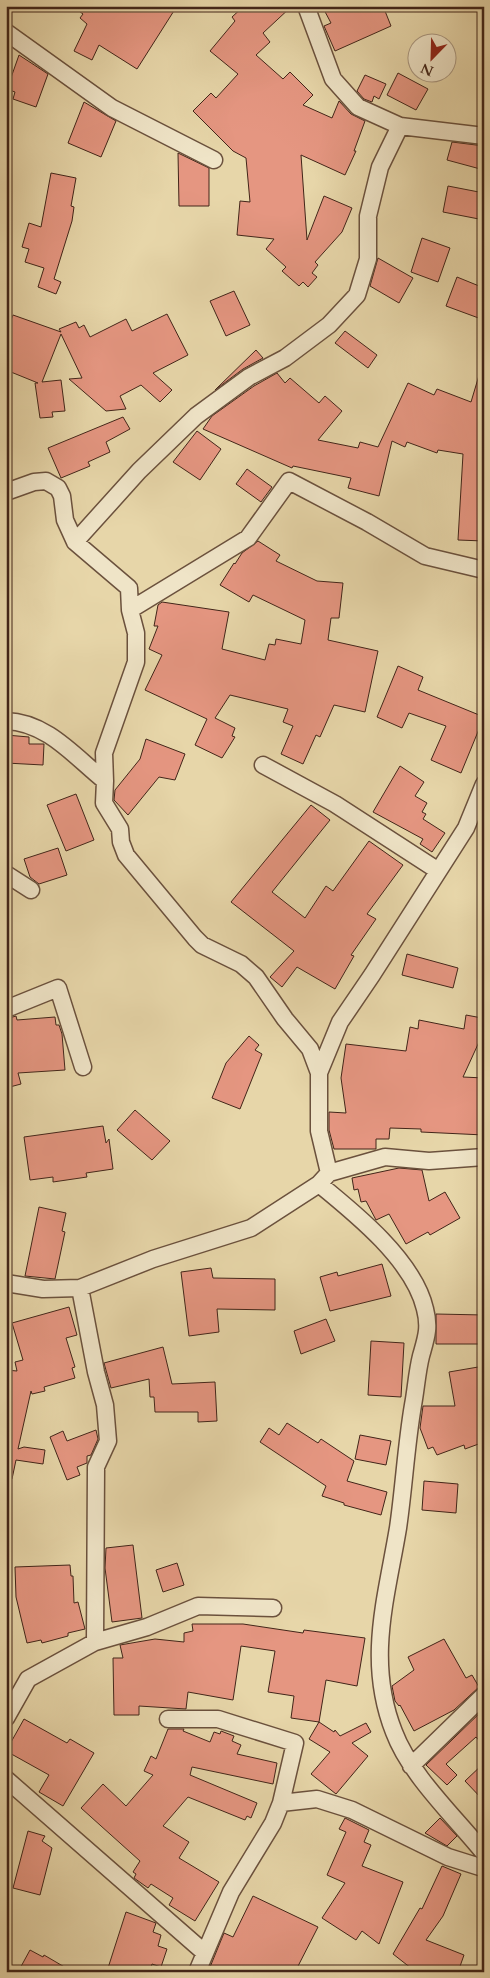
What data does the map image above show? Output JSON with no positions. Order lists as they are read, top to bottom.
{
  "north": "bottom left"
}
